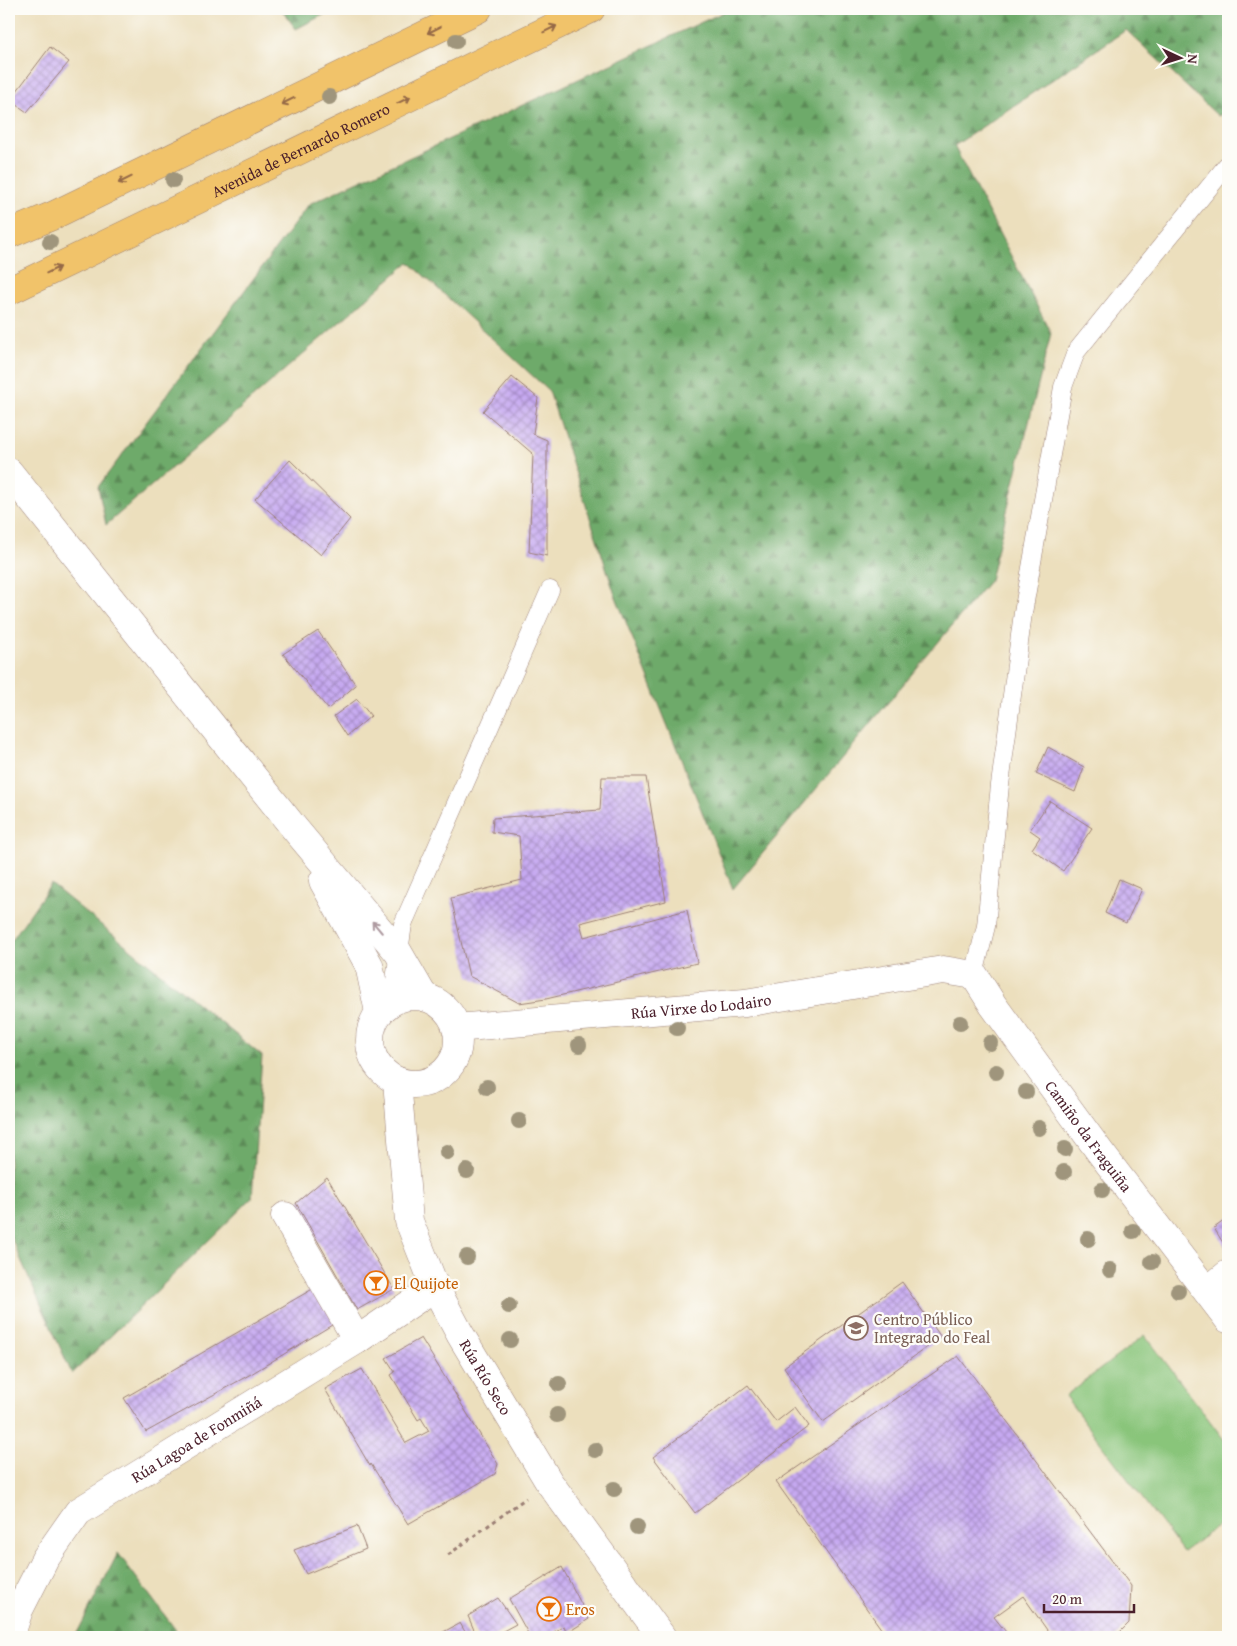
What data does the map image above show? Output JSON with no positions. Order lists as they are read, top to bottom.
{
  "streets": {
    "highway": ["Avenida de Bernardo Romero"],
    "street": [
      "Rúa Virxe do Lodairo",
      "Camiño da Fraguiña",
      "Rúa Río Seco",
      "Rúa Lagoa de Fonmiñá"
    ]
  },
  "crossings": [
    ["Rúa Virxe do Lodairo", "Camiño da Fraguiña"],
    ["Rúa Virxe do Lodairo", "Rúa Río Seco"],
    ["Rúa Río Seco", "Rúa Lagoa de Fonmiñá"]
  ],
  "places": {
    "bar": ["El Quijote", "Eros"],
    "school or university": ["Centro Público Integrado do Feal"]
  },
  "scale_bar": "20 m",
  "north": "right"
}
